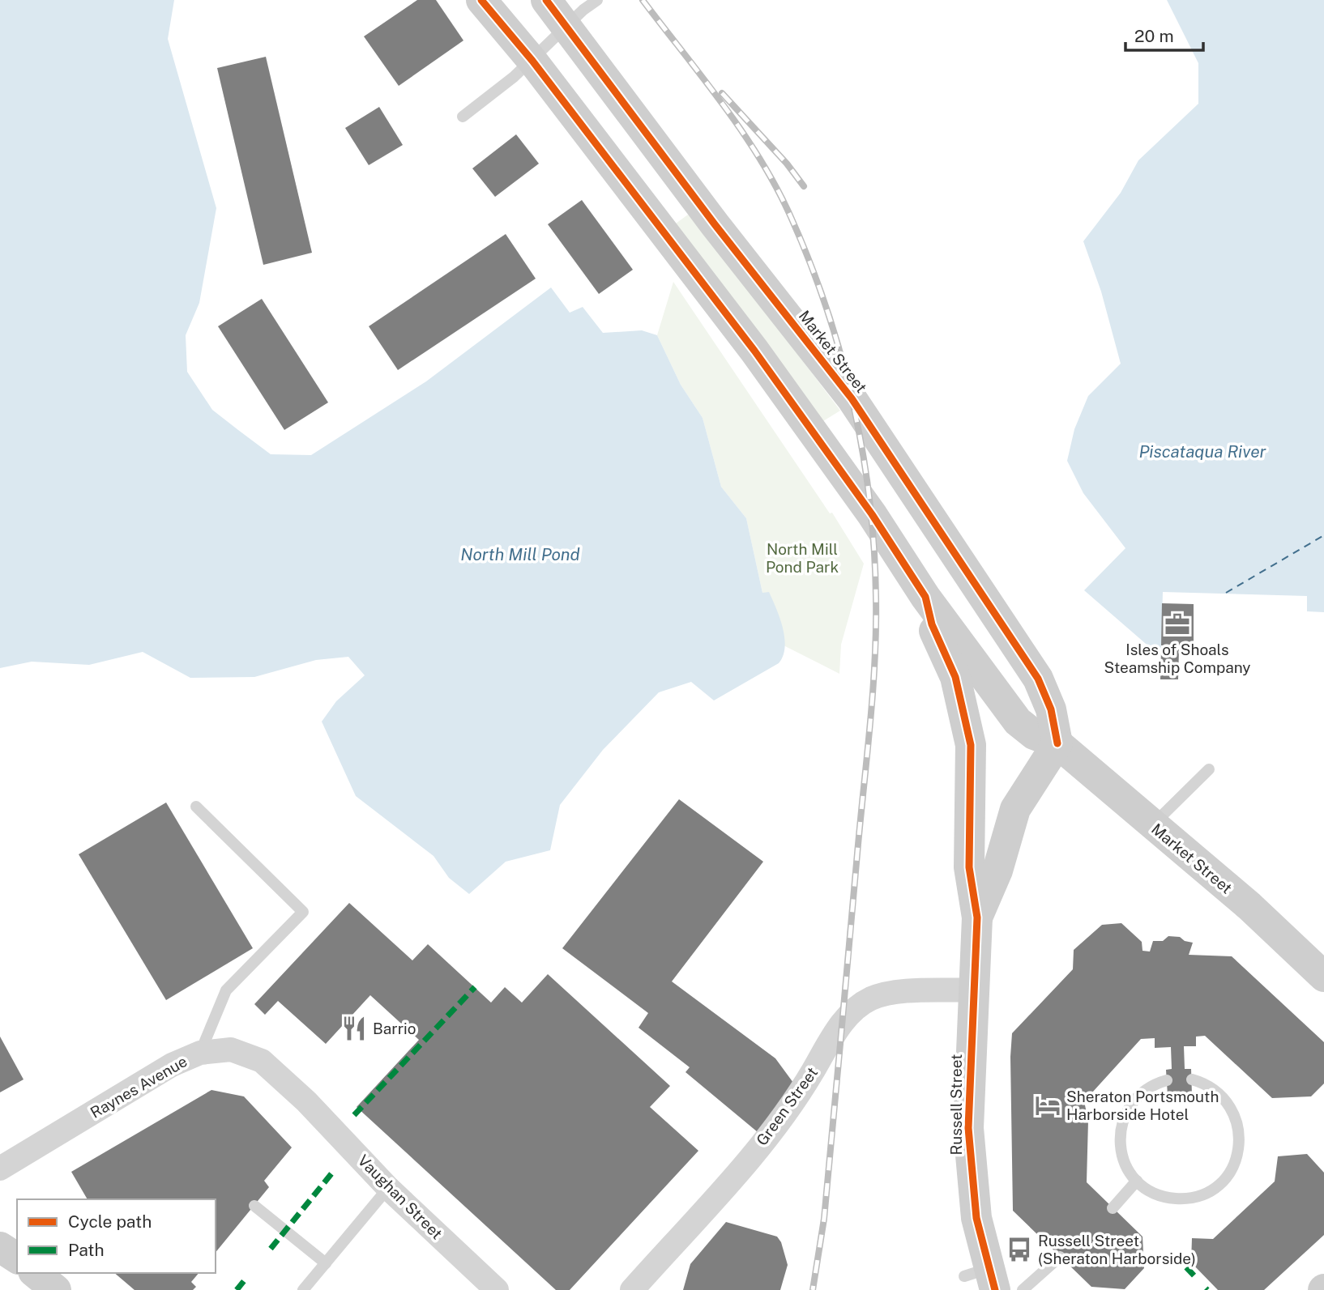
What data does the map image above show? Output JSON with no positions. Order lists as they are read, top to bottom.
{
  "streets": {
    "main road": ["Market Street", "Russell Street"],
    "street": ["Raynes Avenue", "Green Street", "Vaughan Street"]
  },
  "crossings": [
    ["Raynes Avenue", "Vaughan Street"],
    ["Russell Street", "Green Street"]
  ],
  "water": ["Piscataqua River", "North Mill Pond"],
  "parks": ["North Mill Pond Park"],
  "places": {
    "office": ["Isles of Shoals Steamship Company"],
    "restaurant": ["Barrio"],
    "hotel": ["Sheraton Portsmouth Harborside Hotel"],
    "bus stop": ["Russell Street (Sheraton Harborside)"]
  },
  "legend": ["Cycle path", "Path"],
  "scale_bar": "20 m"
}
